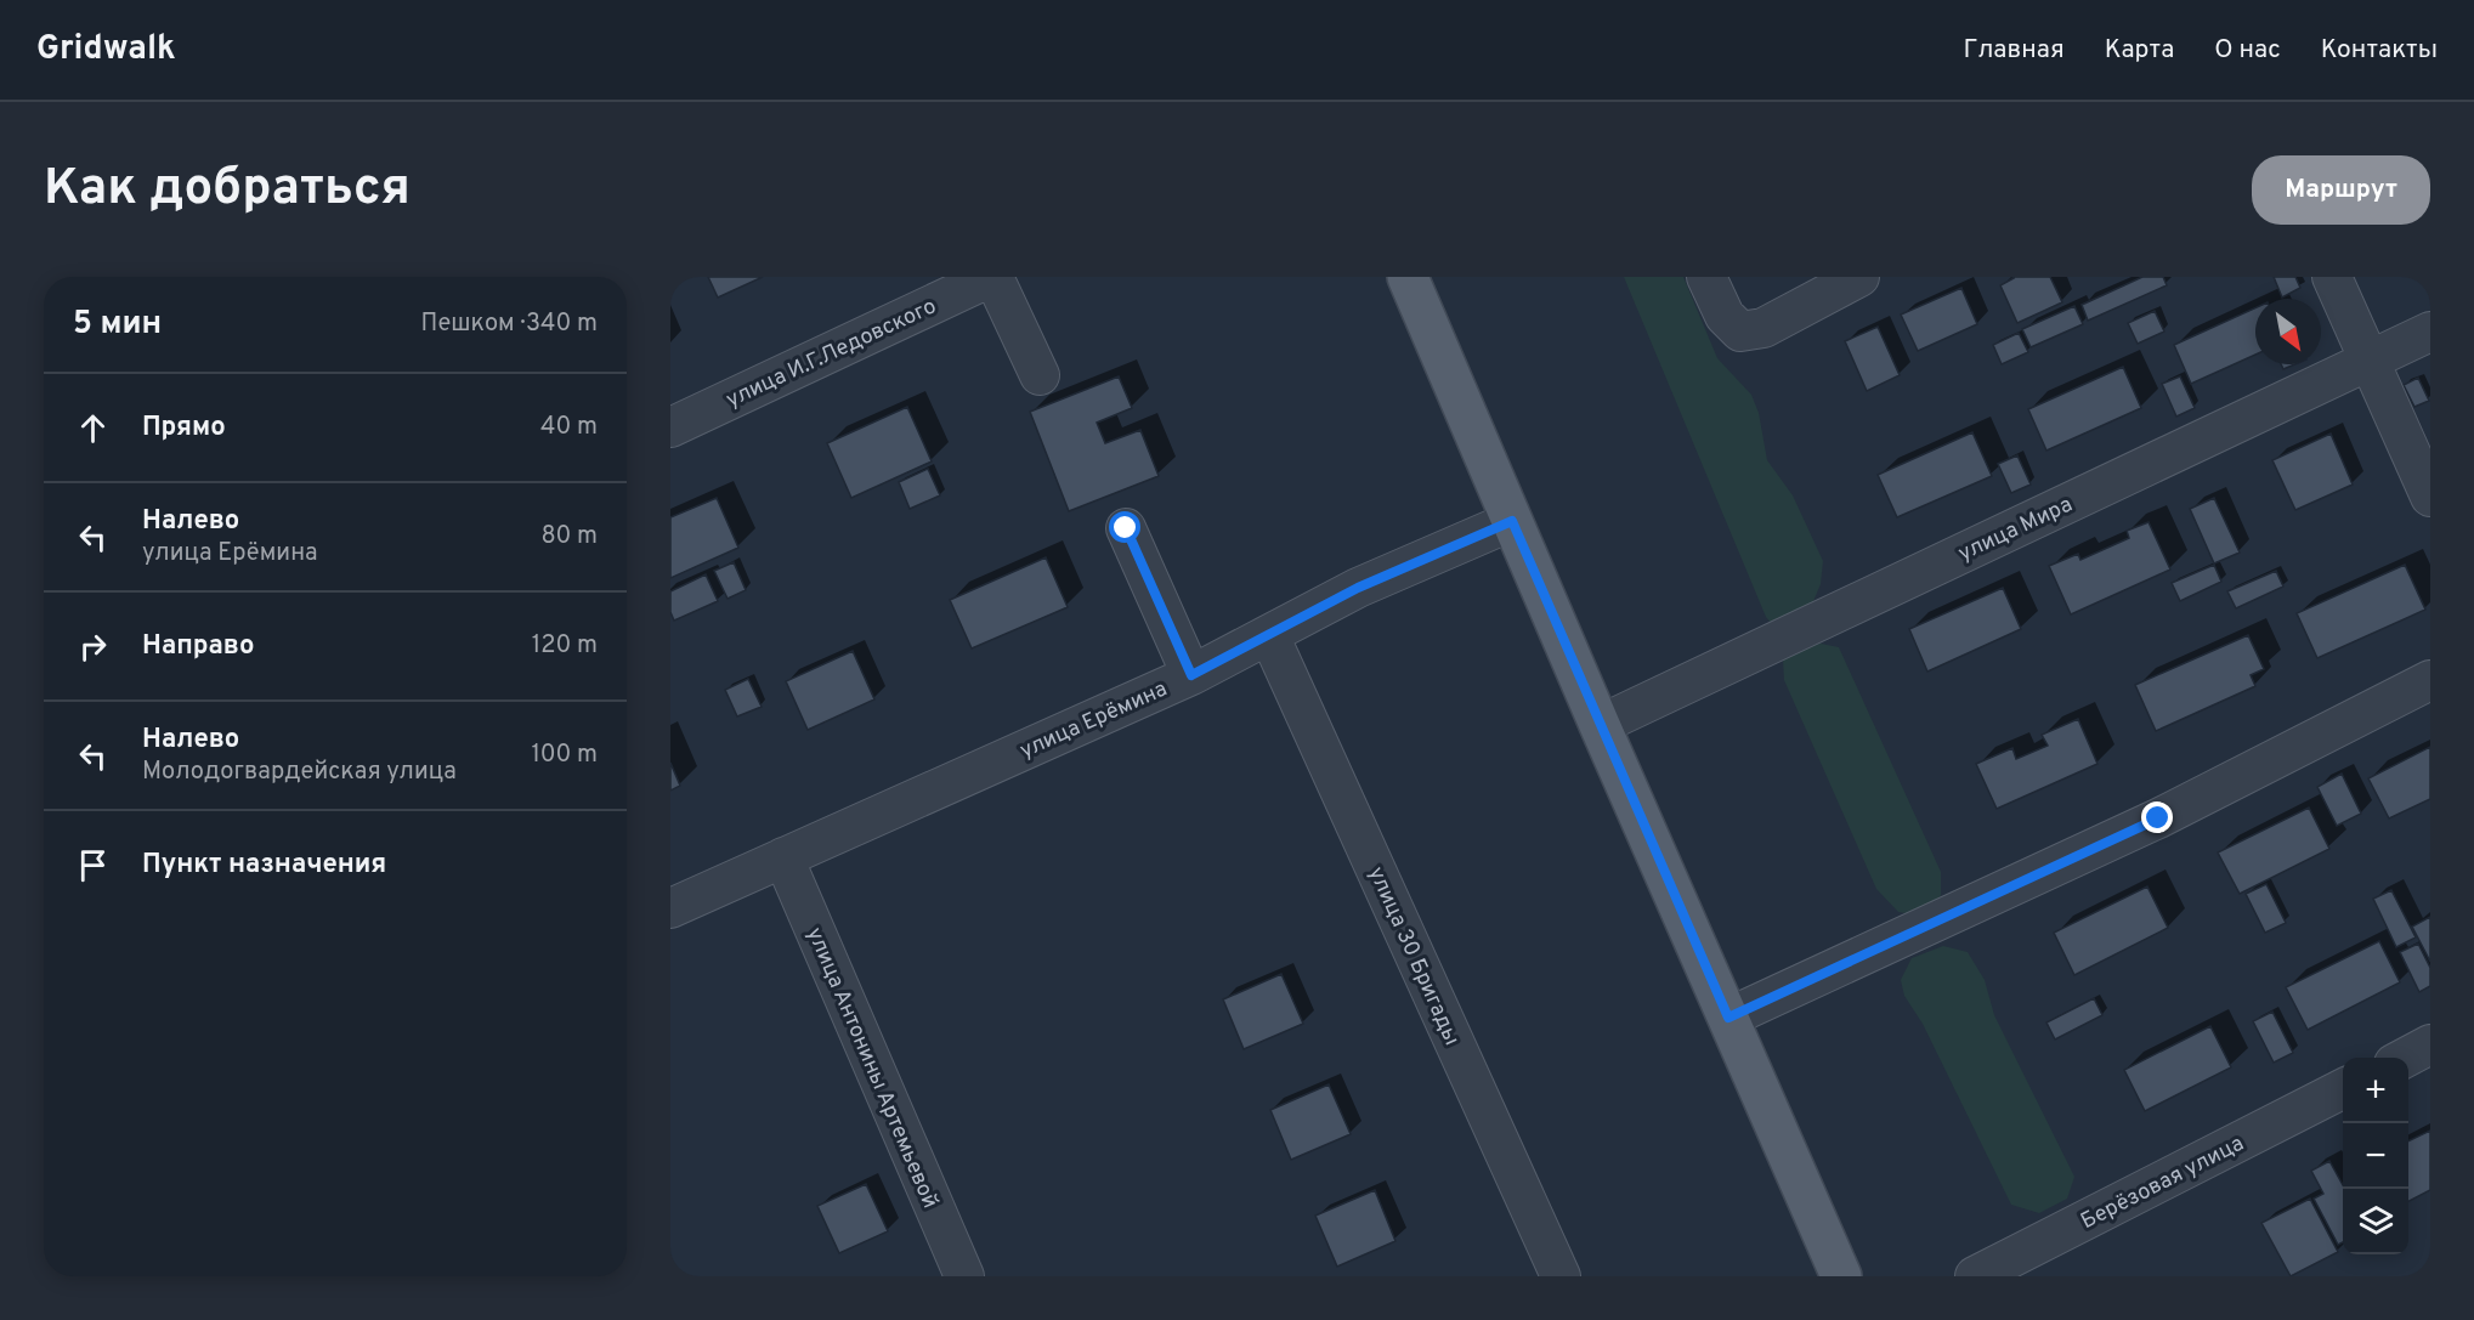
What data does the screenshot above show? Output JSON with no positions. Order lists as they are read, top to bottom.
{
  "streets": {
    "street": [
      "улица И.Г.Ледовского",
      "улица Мира",
      "улица Ерёмина",
      "улица 30 Бригады",
      "улица Антонины Артемьевой",
      "Берёзовая улица"
    ]
  },
  "crossings": [
    ["улица Ерёмина", "улица 30 Бригады"],
    ["улица Ерёмина", "улица Антонины Артемьевой"]
  ],
  "north": "bottom right",
  "page": {
    "header": "Gridwalk",
    "nav": [
      "Главная",
      "Карта",
      "О нас",
      "Контакты"
    ],
    "buttons": "Маршрут",
    "title": "Как добраться",
    "heading": ["5 мин", "Пешком · 340 m"],
    "list": [
      ["Прямо", "40 m"],
      ["Налево", "улица Ерёмина", "80 m"],
      ["Направо", "120 m"],
      ["Налево", "Молодогвардейская улица", "100 m"],
      "Пункт назначения"
    ],
    "map_buttons": ["+", "−"]
  }
}
